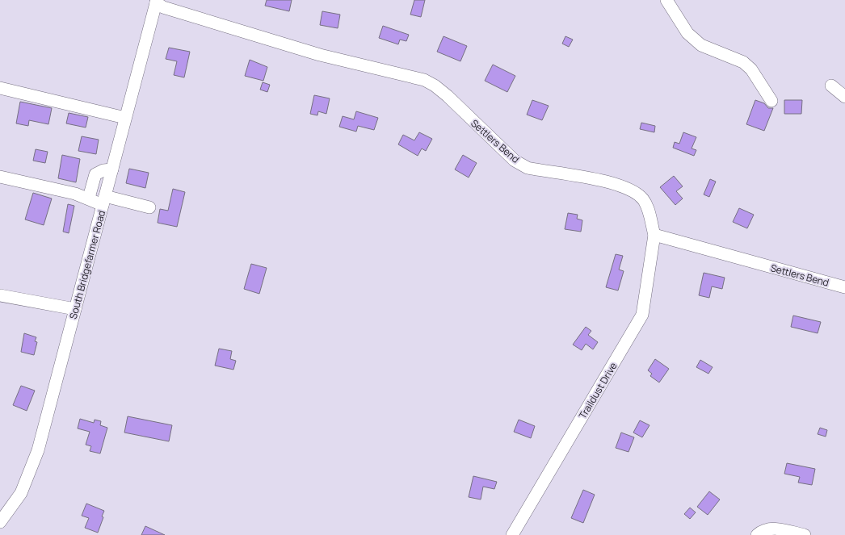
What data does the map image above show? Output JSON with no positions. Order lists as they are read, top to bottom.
{
  "streets": {
    "street": ["Settlers Bend", "South Bridgefarmer Road", "Traildust Drive"]
  },
  "crossings": [
    ["Settlers Bend", "South Bridgefarmer Road"],
    ["Settlers Bend", "Traildust Drive"]
  ]
}
